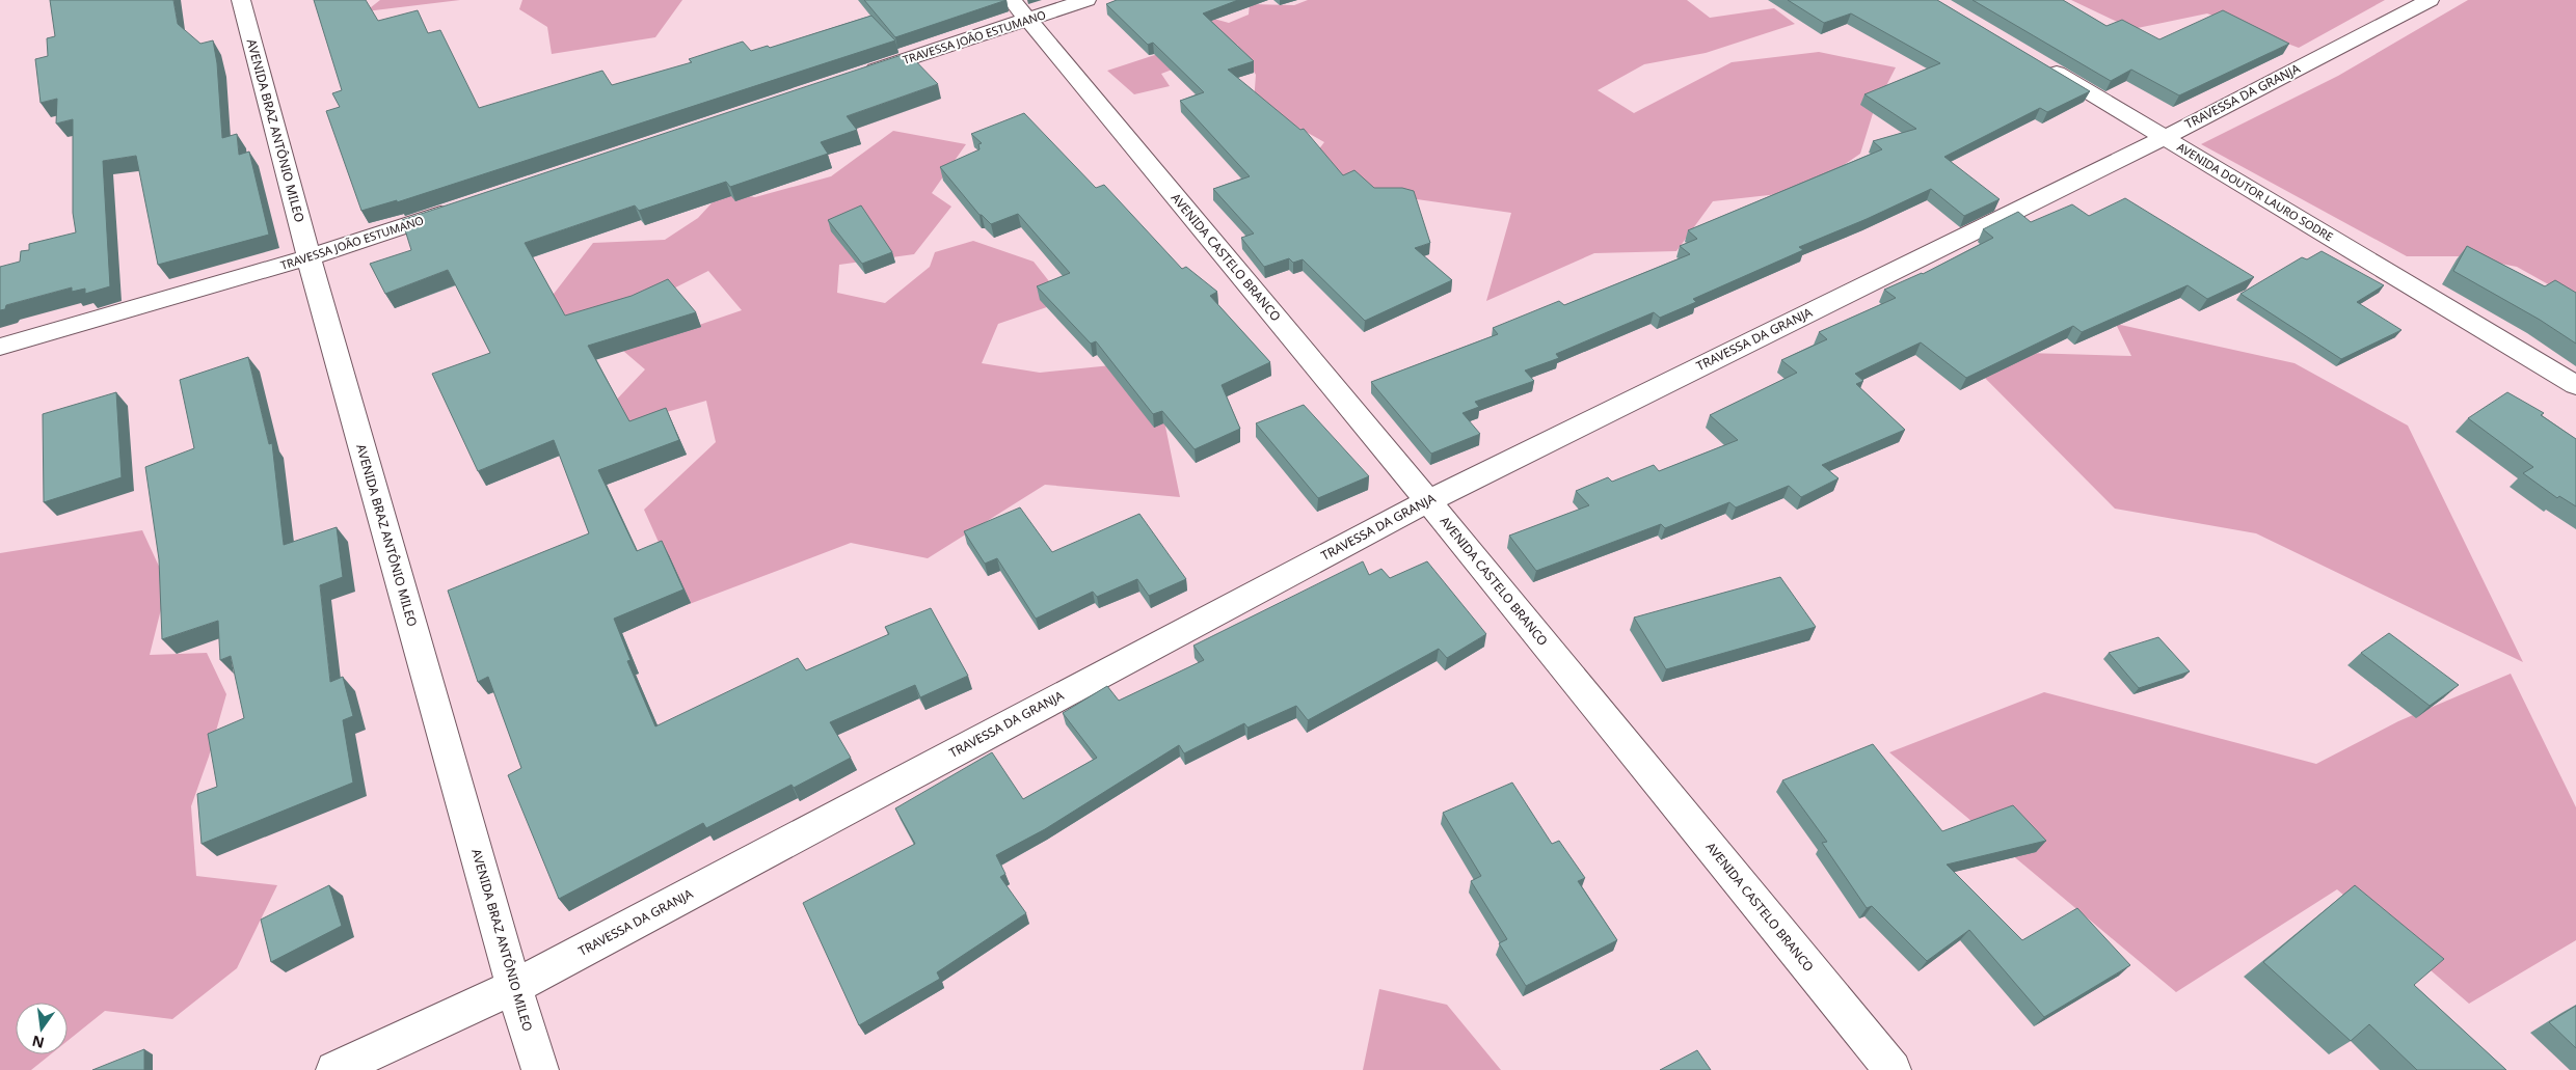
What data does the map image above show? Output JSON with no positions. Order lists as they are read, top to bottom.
{
  "streets": {
    "street": [
      "TRAVESSA JOÃO ESTUMANO",
      "TRAVESSA DA GRANJA",
      "AVENIDA BRAZ ANTÔNIO MILEO",
      "AVENIDA DOUTOR LAURO SODRE",
      "AVENIDA CASTELO BRANCO"
    ]
  },
  "crossings": [
    ["TRAVESSA JOÃO ESTUMANO", "AVENIDA BRAZ ANTÔNIO MILEO"],
    ["TRAVESSA JOÃO ESTUMANO", "AVENIDA CASTELO BRANCO"],
    ["TRAVESSA DA GRANJA", "AVENIDA BRAZ ANTÔNIO MILEO"],
    ["TRAVESSA DA GRANJA", "AVENIDA DOUTOR LAURO SODRE"],
    ["TRAVESSA DA GRANJA", "AVENIDA CASTELO BRANCO"]
  ],
  "north": "bottom"
}
